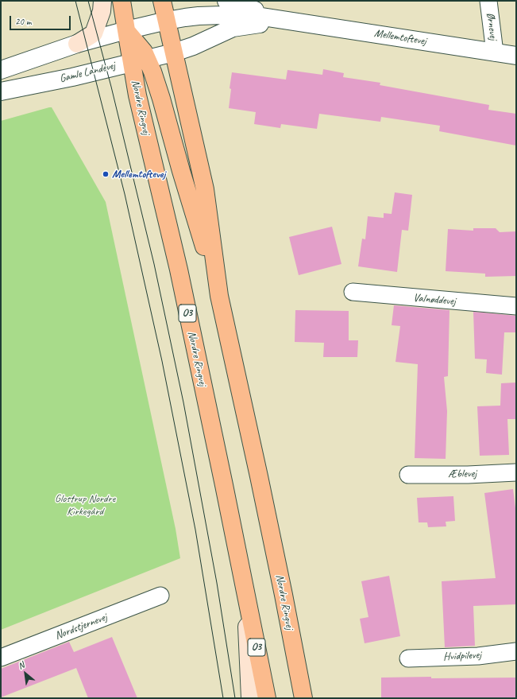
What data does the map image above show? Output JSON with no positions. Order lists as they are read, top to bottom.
{
  "streets": {
    "main road": ["Nordre Ringvej", "O3"],
    "street": [
      "Ørnevej",
      "Mellemtoftevej",
      "Gamle Landevej",
      "Valnøddevej",
      "Æblevej",
      "Nordstjernevej",
      "Hvidpilevej"
    ]
  },
  "crossings": [
    ["Ørnevej", "Mellemtoftevej"],
    ["Mellemtoftevej", "Gamle Landevej"],
    ["Mellemtoftevej", "Nordre Ringvej"],
    ["Gamle Landevej", "Nordre Ringvej"]
  ],
  "parks": ["Glostrup Nordre Kirkegård"],
  "places": ["Mellemtoftevej"],
  "scale_bar": "20 m",
  "north": "top left"
}
